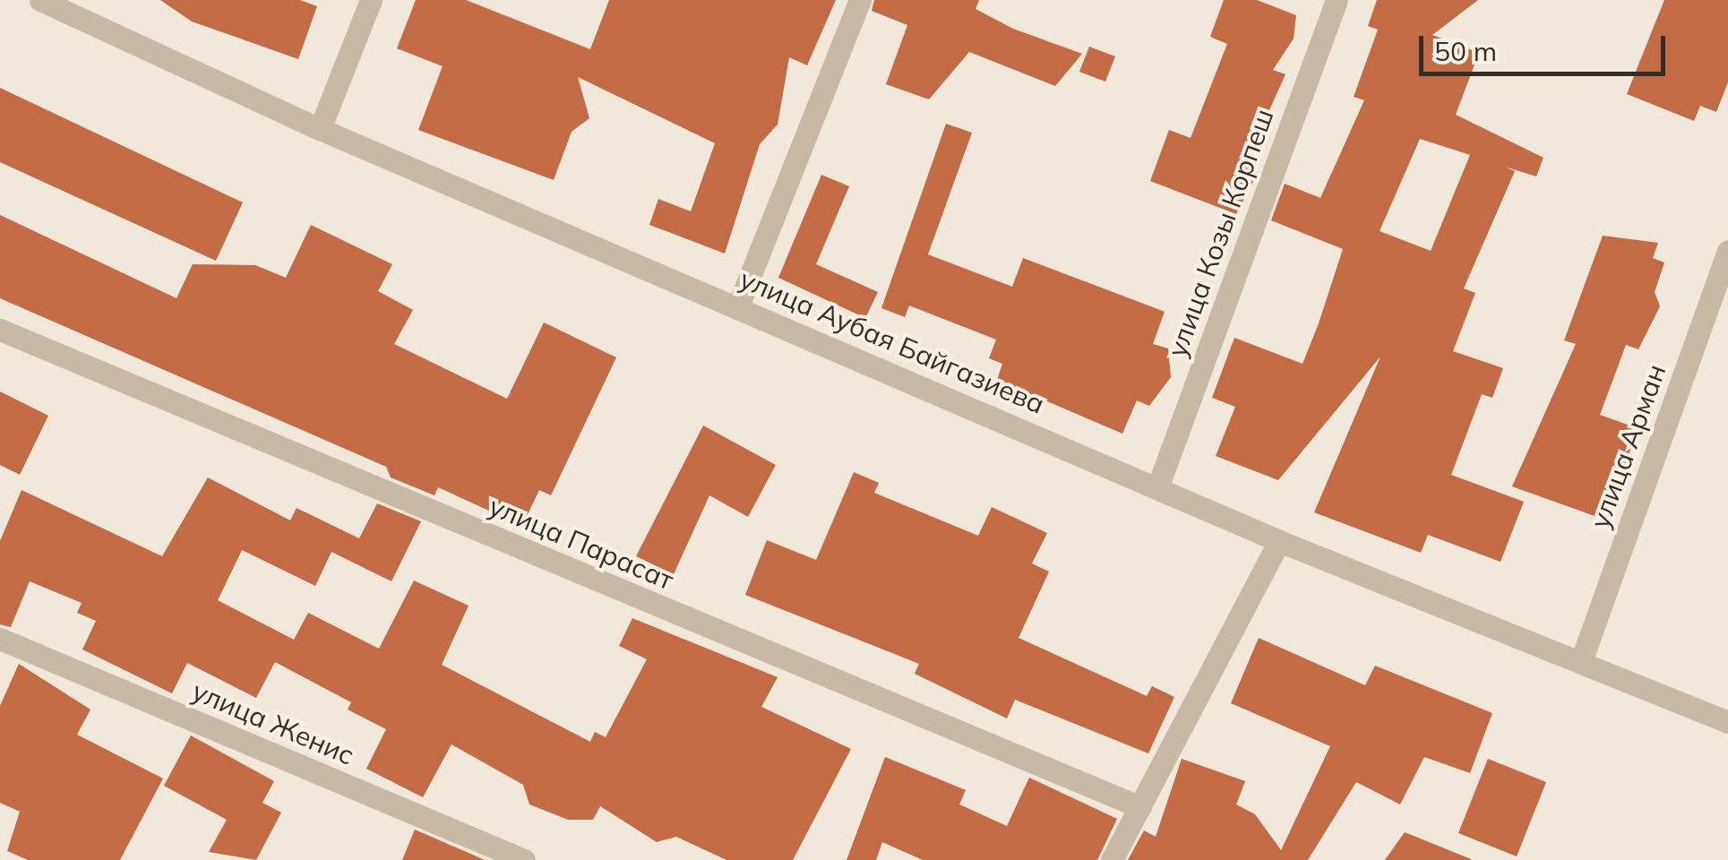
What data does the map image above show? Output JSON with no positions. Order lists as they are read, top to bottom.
{
  "streets": {
    "street": [
      "улица Козы Корпеш",
      "улица Аубая Байгазиева",
      "улица Арман",
      "улица Парасат",
      "улица Женис"
    ]
  },
  "crossings": [
    ["улица Козы Корпеш", "улица Аубая Байгазиева"],
    ["улица Аубая Байгазиева", "улица Арман"]
  ],
  "scale_bar": "50 m"
}
